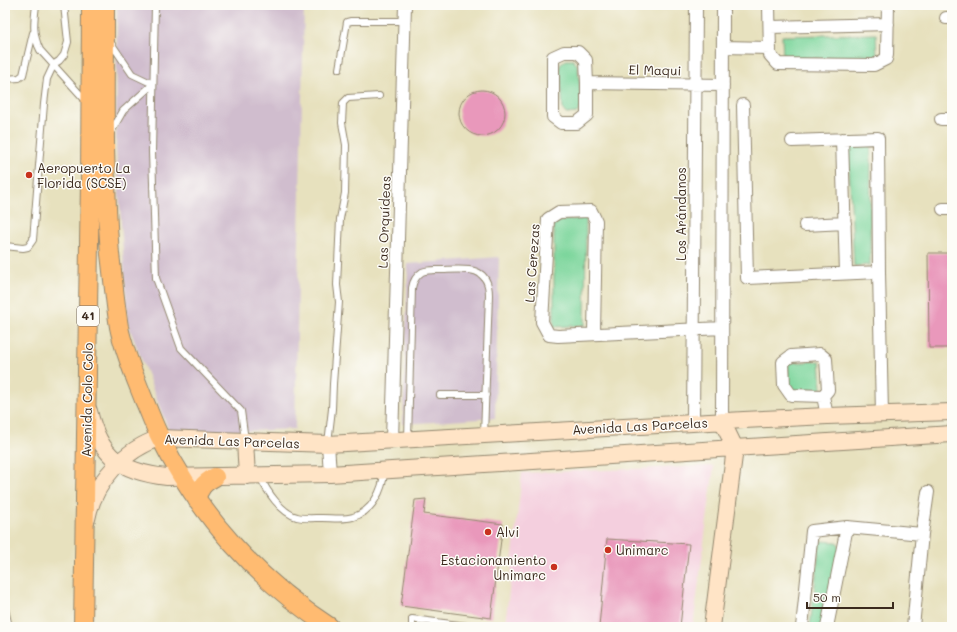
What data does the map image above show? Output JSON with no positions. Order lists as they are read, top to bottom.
{
  "streets": {
    "main road": ["41", "Avenida Colo Colo", "Avenida Las Parcelas"],
    "street": [
      "El Maqui",
      "Los Arándanos",
      "Las Orquídeas",
      "Las Cerezas"
    ]
  },
  "crossings": [
    ["El Maqui", "Los Arándanos"],
    ["Los Arándanos", "Las Cerezas"],
    ["Los Arándanos", "Avenida Las Parcelas"],
    ["Las Orquídeas", "Avenida Las Parcelas"],
    ["41", "Avenida Las Parcelas"],
    ["Avenida Colo Colo", "Avenida Las Parcelas"]
  ],
  "places": [
    "Aeropuerto La Florida (SCSE)",
    "Alvi",
    "Unimarc",
    "Estacionamiento Unimarc"
  ],
  "scale_bar": "50 m"
}
